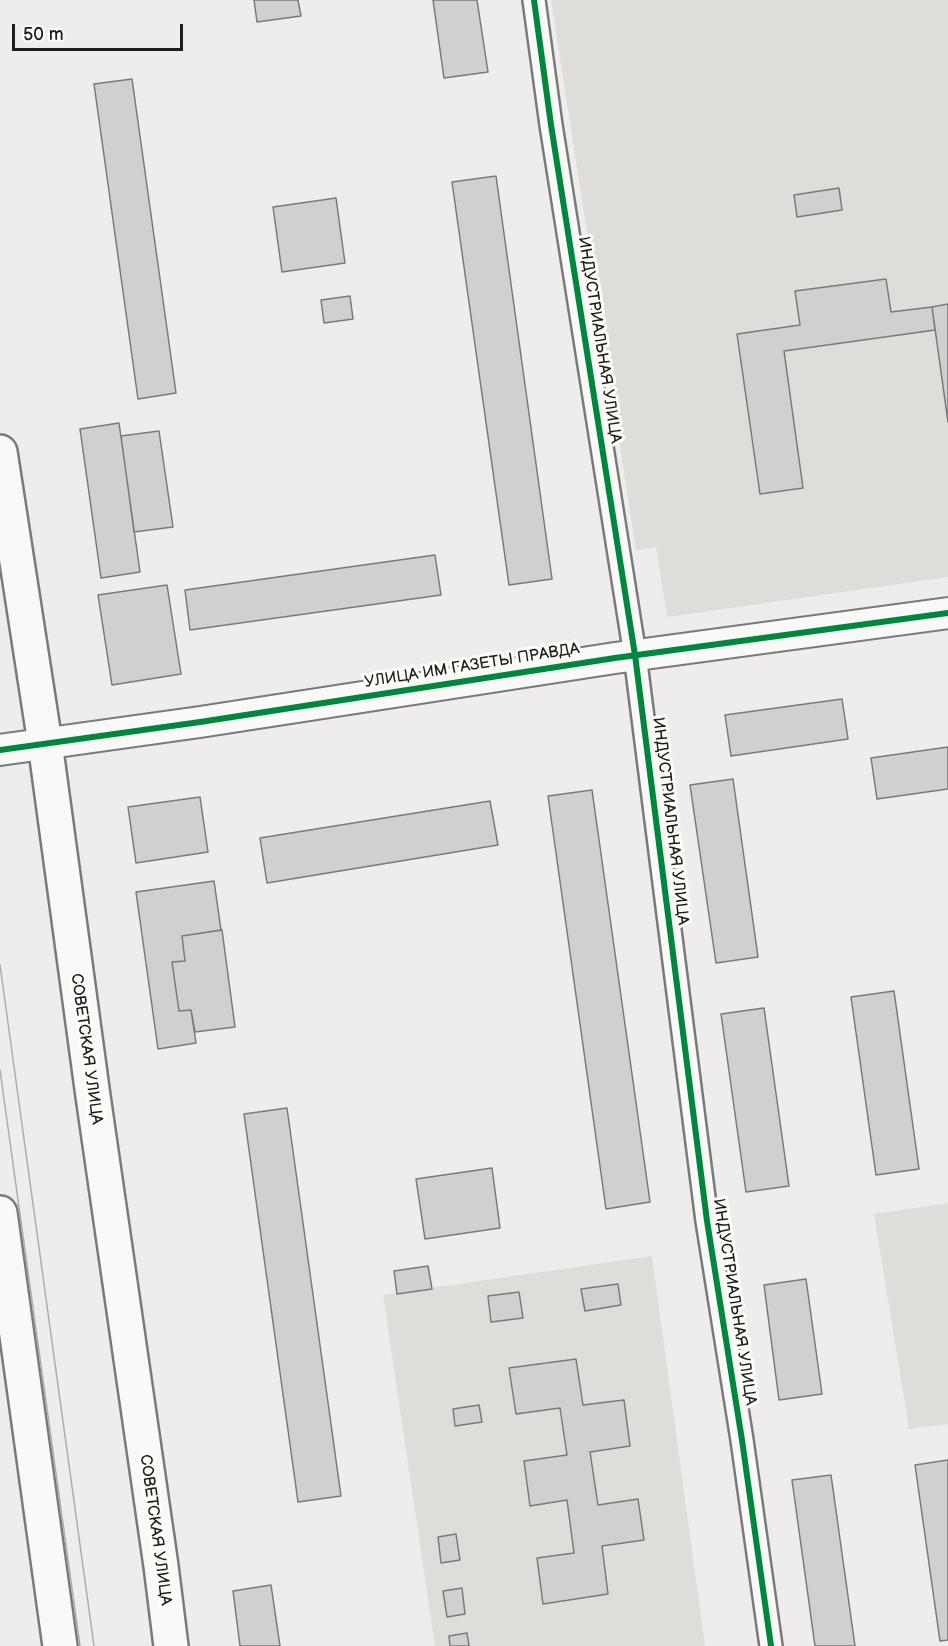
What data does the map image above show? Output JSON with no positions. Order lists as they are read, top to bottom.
{
  "streets": {
    "main road": ["СОВЕТСКАЯ УЛИЦА"],
    "street": ["ИНДУСТРИАЛЬНАЯ УЛИЦА", "УЛИЦА ИМ ГАЗЕТЫ ПРАВДА"]
  },
  "crossings": [
    ["ИНДУСТРИАЛЬНАЯ УЛИЦА", "УЛИЦА ИМ ГАЗЕТЫ ПРАВДА"],
    ["УЛИЦА ИМ ГАЗЕТЫ ПРАВДА", "СОВЕТСКАЯ УЛИЦА"]
  ],
  "scale_bar": "50 m"
}
